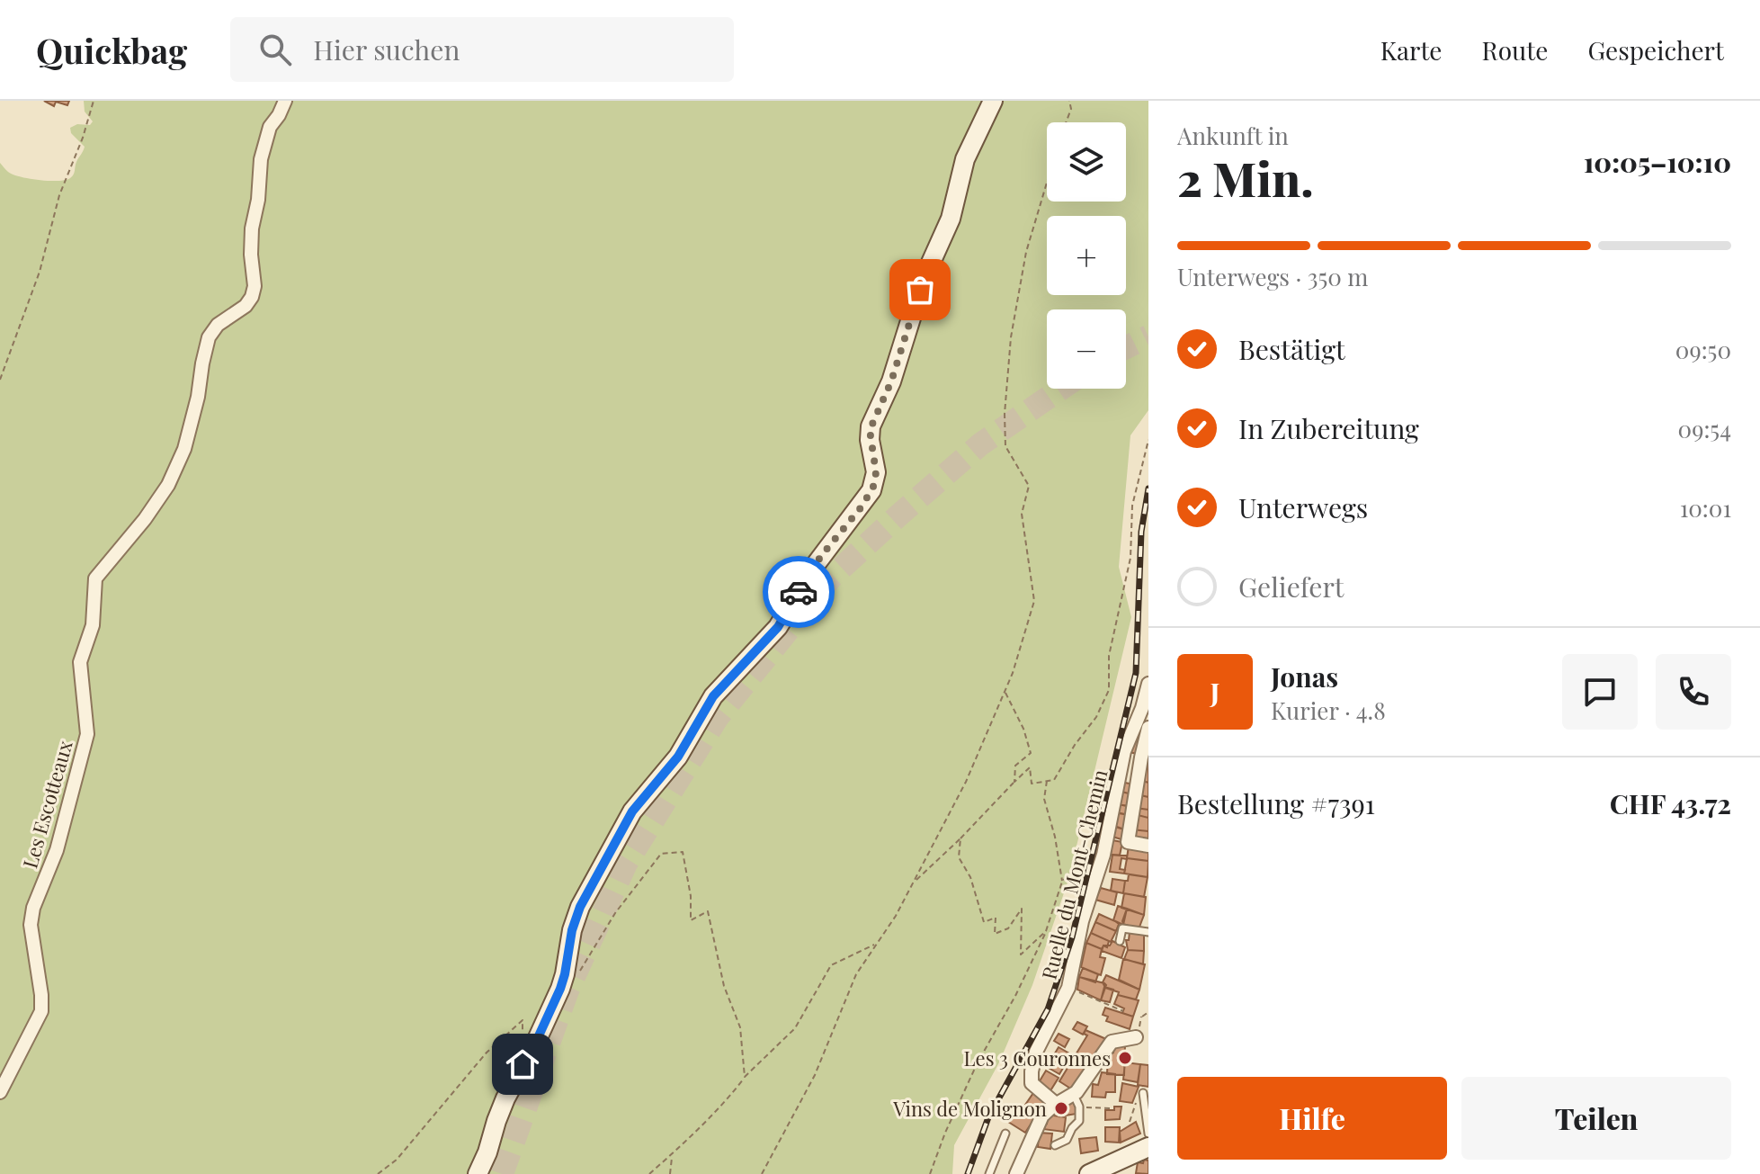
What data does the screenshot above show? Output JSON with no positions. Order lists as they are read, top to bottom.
{
  "streets": {
    "street": ["Les Escotteaux", "Ruelle du Mont-Chemin"]
  },
  "places": ["Les 3 Couronnes", "Vins de Molignon"],
  "page": {
    "header": "Quickbag",
    "search": "Hier suchen",
    "nav": ["Karte", "Route", "Gespeichert"],
    "heading": ["2 Min.", "Ankunft in", "10:05–10:10"],
    "panel": [
      "Jonas",
      "Kurier · 4.8",
      "Bestellung #7391",
      "CHF 43.72"
    ],
    "map_buttons": ["+", "−"],
    "bar": "Unterwegs · 350 m",
    "list": [
      ["Bestätigt", "09:50"],
      ["In Zubereitung", "09:54"],
      ["Unterwegs", "10:01"],
      "Geliefert"
    ],
    "round": "J",
    "buttons": ["Hilfe", "Teilen"]
  }
}
